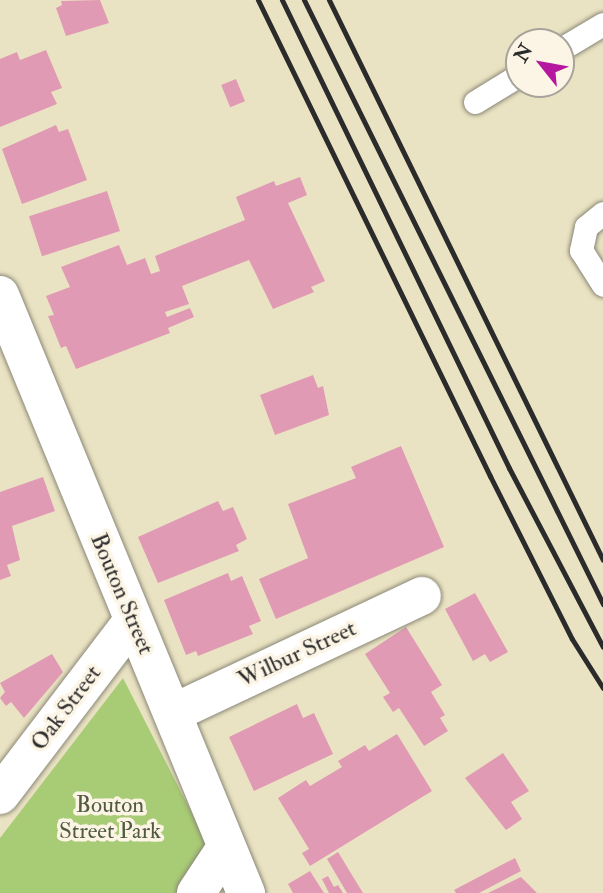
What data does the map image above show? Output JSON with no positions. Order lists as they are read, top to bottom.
{
  "streets": {
    "street": ["Bouton Street", "Wilbur Street", "Oak Street"]
  },
  "crossings": [
    ["Bouton Street", "Wilbur Street"],
    ["Bouton Street", "Oak Street"]
  ],
  "parks": ["Bouton Street Park"],
  "north": "top left"
}
